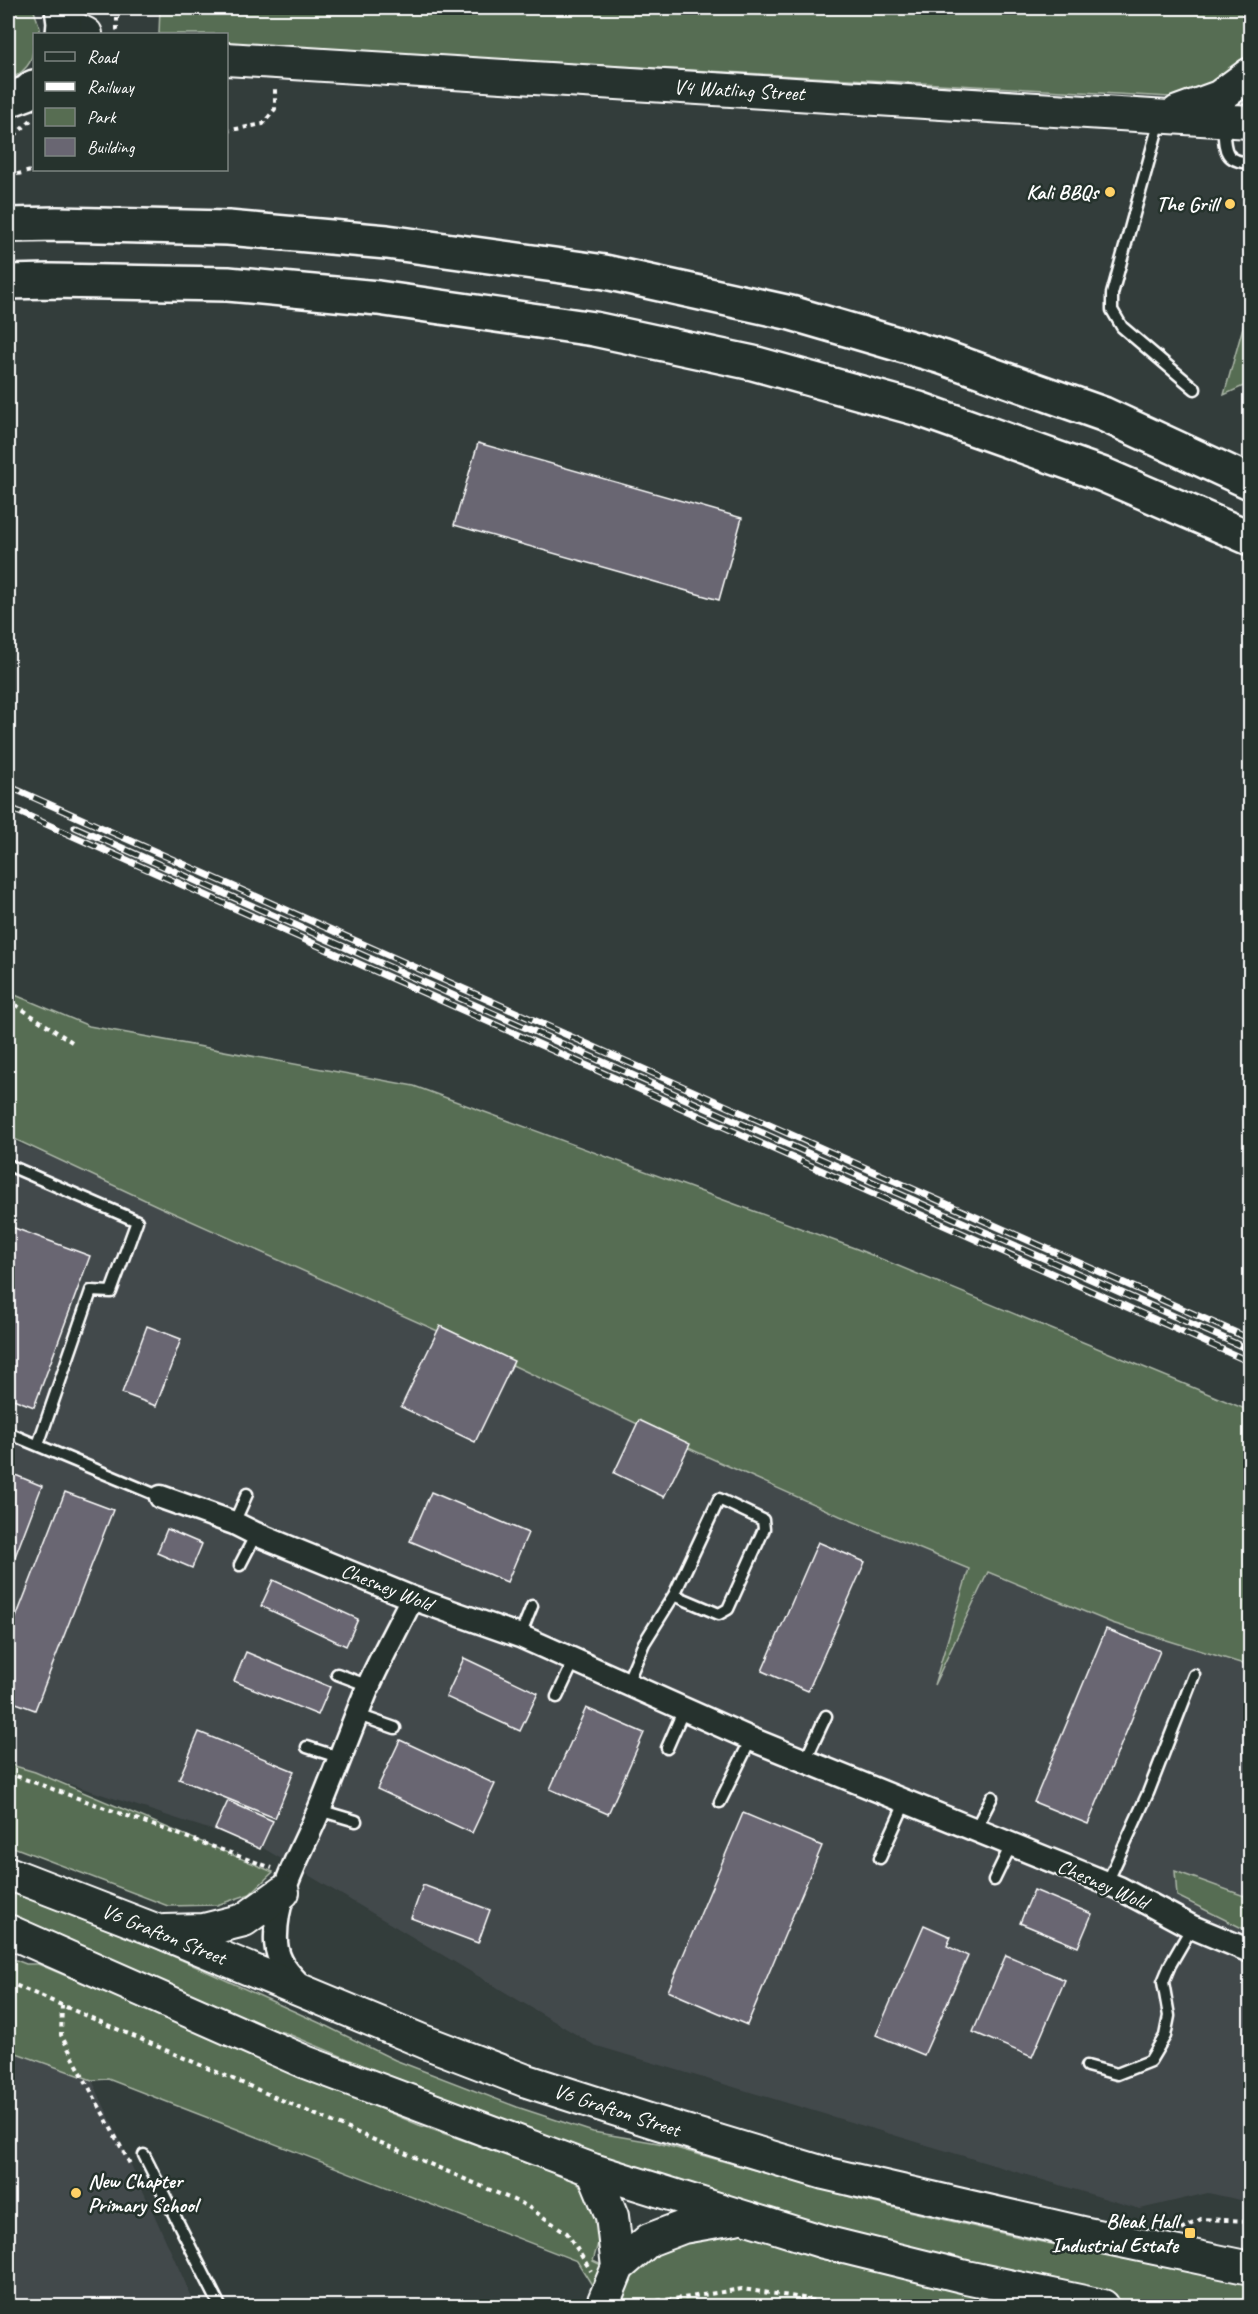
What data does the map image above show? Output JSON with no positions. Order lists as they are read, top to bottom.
{
  "streets": {
    "street": ["V4 Watling Street", "Chesney Wold", "V6 Grafton Street"]
  },
  "places": {
    "other": ["Kali BBQs", "The Grill", "New Chapter Primary School"],
    "transit": ["Bleak Hall Industrial Estate"]
  },
  "legend": [
    "Road",
    "Railway",
    "Park",
    "Building"
  ]
}
